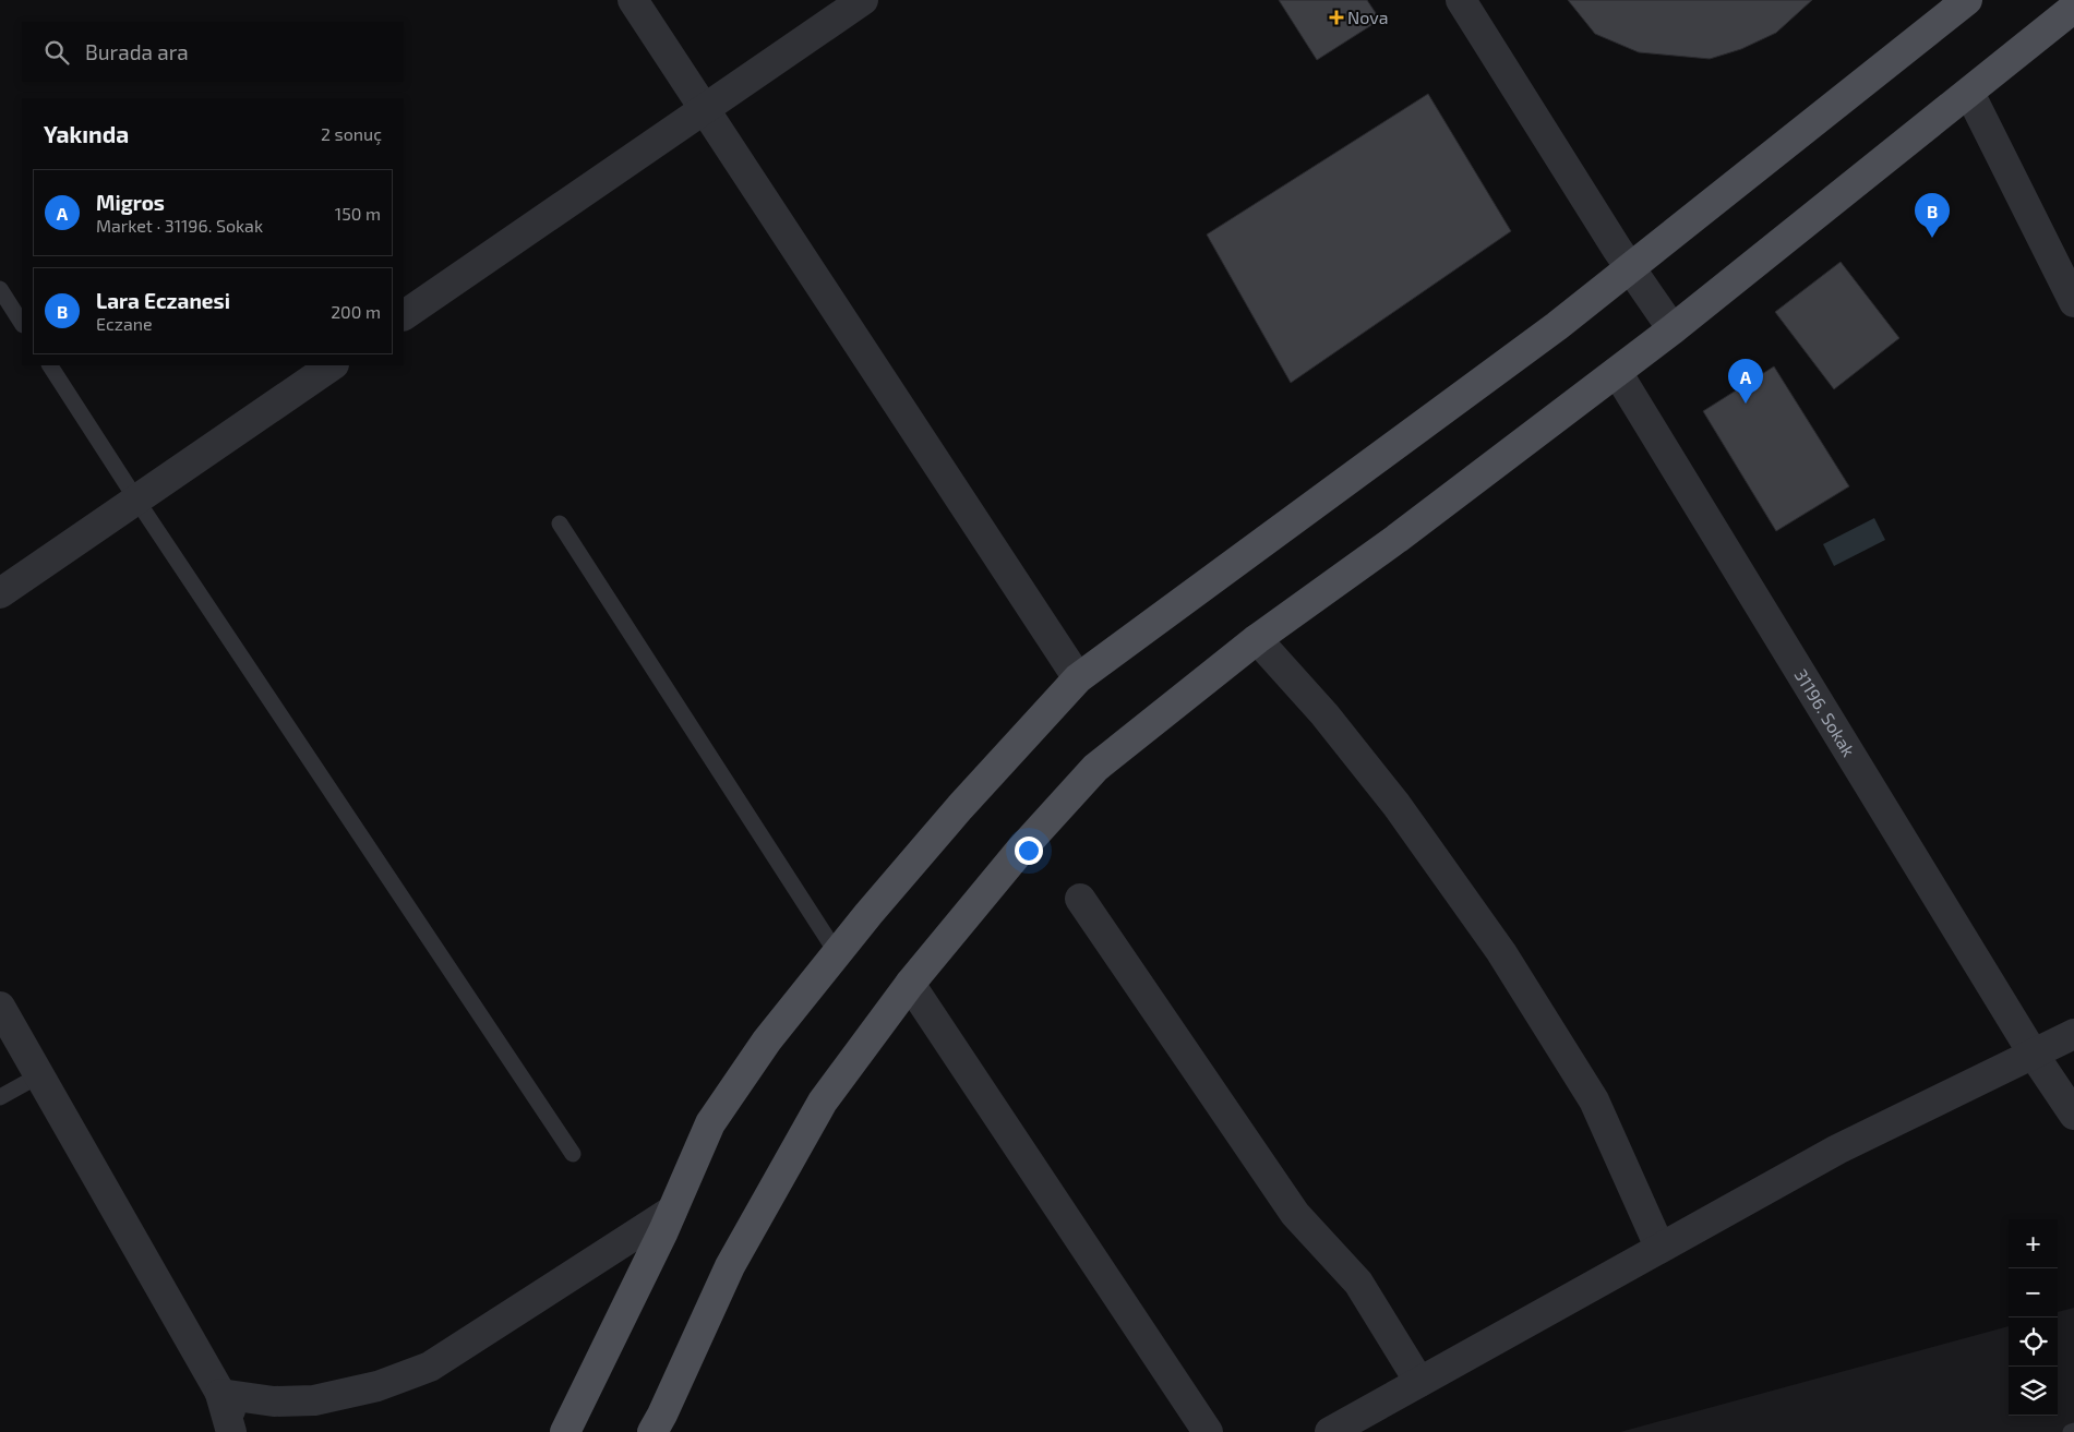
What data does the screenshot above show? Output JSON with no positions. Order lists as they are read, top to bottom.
{
  "streets": {
    "street": ["31196. Sokak"]
  },
  "places": {
    "health": ["Nova"]
  },
  "page": {
    "search": "Burada ara",
    "heading": ["Yakında", "2 sonuç"],
    "list": [
      {
        "mark": "A",
        "name": "Migros",
        "note": "Market · 31196. Sokak",
        "value": "150 m"
      },
      {
        "mark": "B",
        "name": "Lara Eczanesi",
        "note": "Eczane",
        "value": "200 m"
      }
    ],
    "pins": ["B", "A"],
    "map_buttons": ["+", "−"]
  }
}
